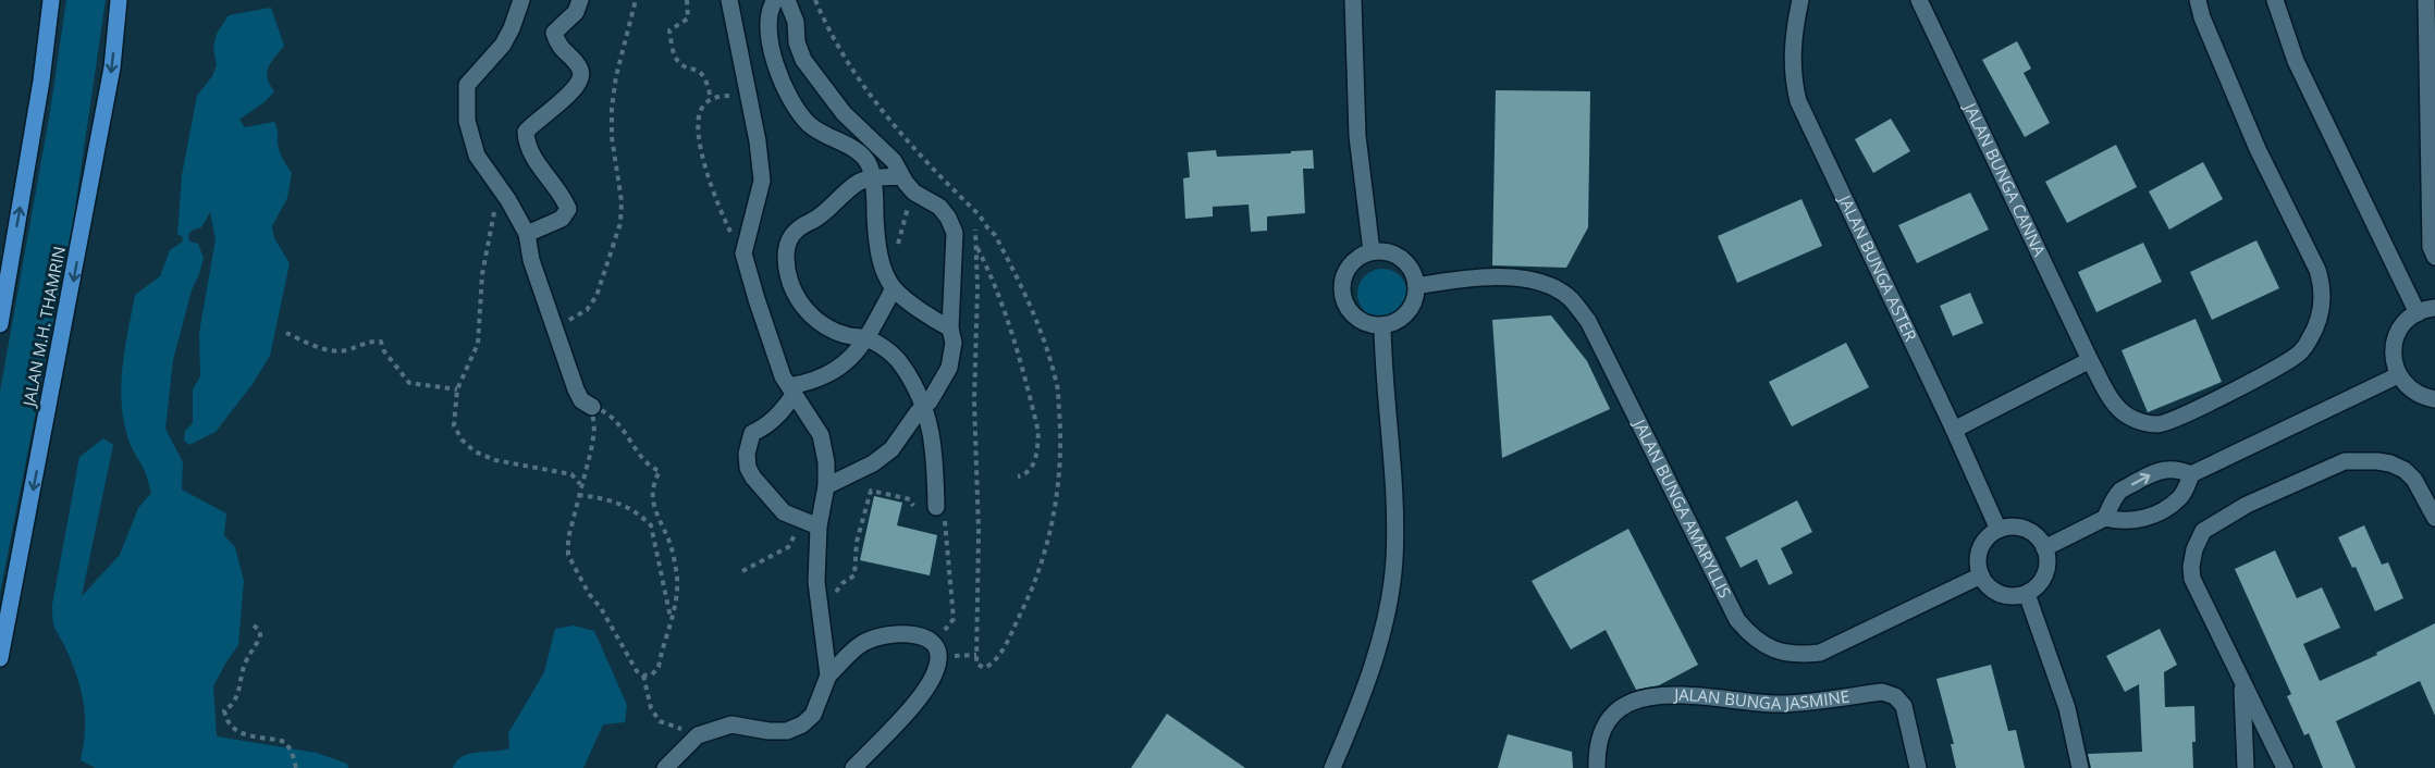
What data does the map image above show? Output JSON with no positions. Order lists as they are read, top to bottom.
{
  "streets": {
    "main road": ["JALAN M.H. THAMRIN"],
    "street": [
      "JALAN BUNGA CANNA",
      "JALAN BUNGA ASTER",
      "JALAN BUNGA AMARYLLIS",
      "JALAN BUNGA JASMINE"
    ]
  },
  "crossings": [
    ["JALAN BUNGA ASTER", "JALAN BUNGA AMARYLLIS"]
  ]
}
